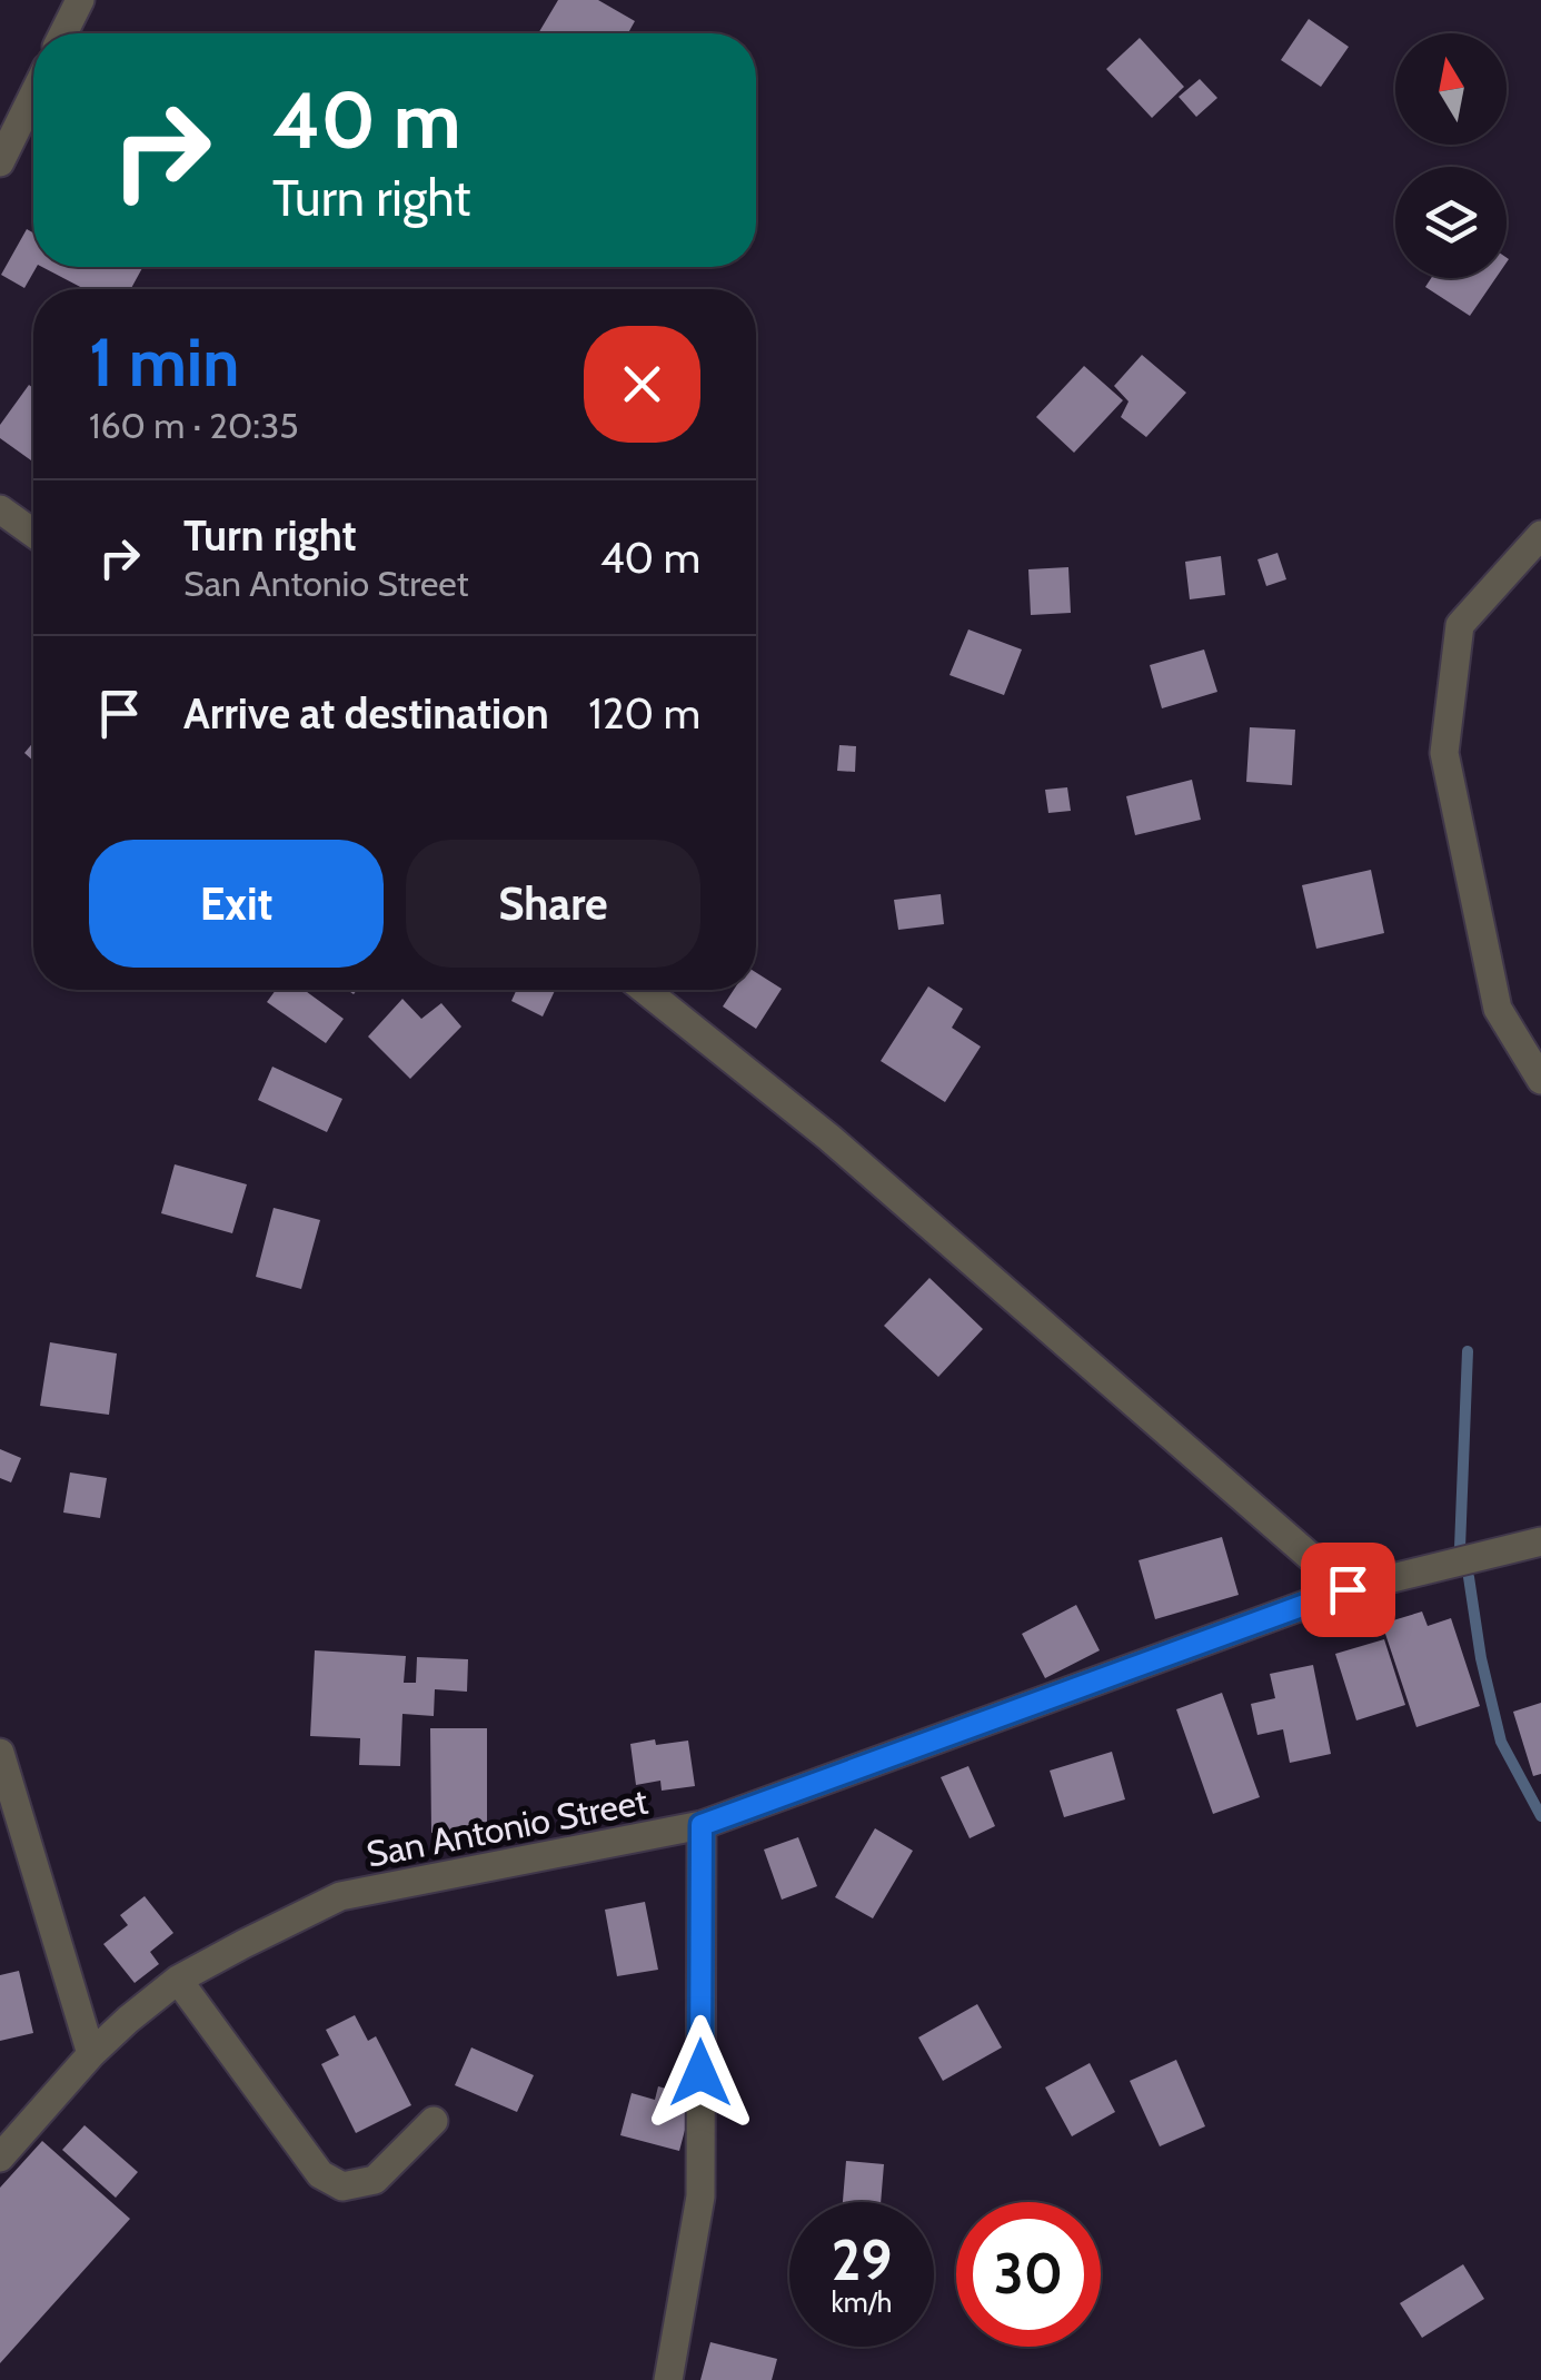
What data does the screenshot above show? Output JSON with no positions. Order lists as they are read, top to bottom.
{
  "streets": {
    "street": ["San Antonio Street"]
  },
  "north": "top",
  "page": {
    "turn": ["40 m", "Turn right"],
    "heading": ["1 min", "160 m · 20:35"],
    "list": [
      {
        "name": "Turn right",
        "note": "San Antonio Street",
        "value": "40 m"
      },
      {
        "name": "Arrive at destination",
        "value": "120 m"
      }
    ],
    "buttons": ["Exit", "Share"],
    "speed": "29 km/h",
    "limit": "30"
  }
}
